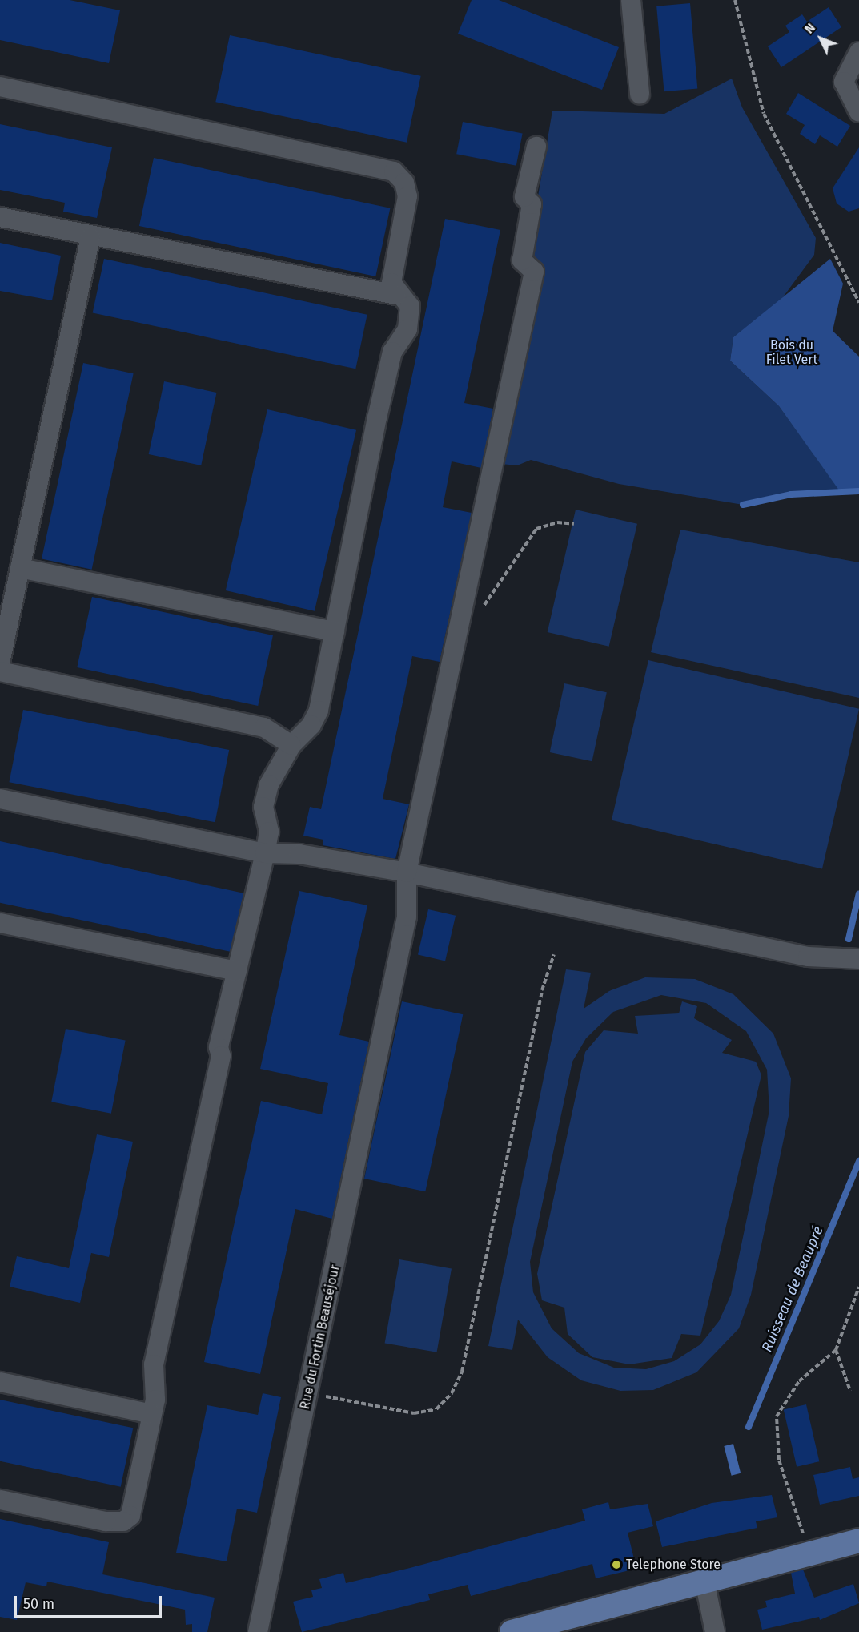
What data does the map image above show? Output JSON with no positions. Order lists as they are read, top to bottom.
{
  "streets": {
    "street": ["Rue du Fortin Beauséjour"]
  },
  "water": ["Ruisseau de Beaupré"],
  "parks": ["Bois du Filet Vert"],
  "places": ["Telephone Store"],
  "scale_bar": "50 m",
  "north": "top left"
}
